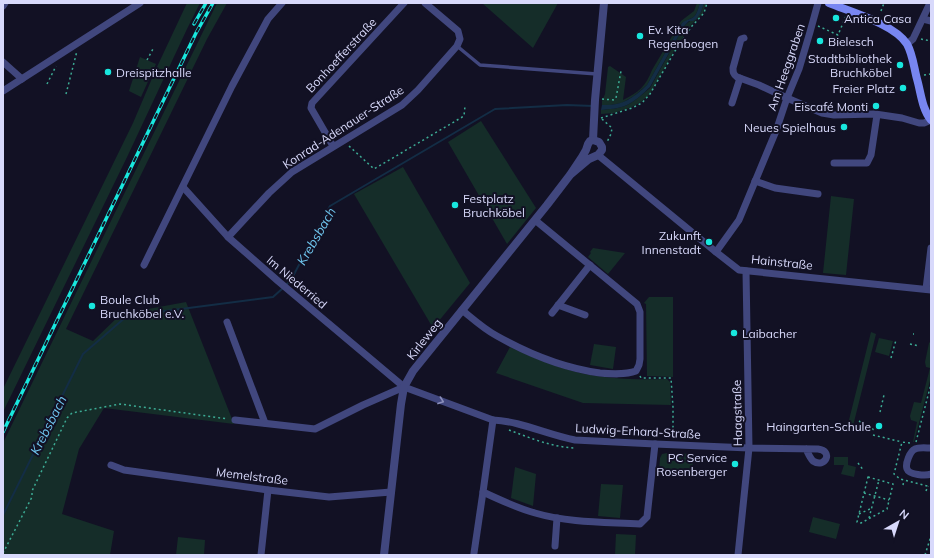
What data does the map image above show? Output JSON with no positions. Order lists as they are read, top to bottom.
{
  "streets": {
    "street": [
      "Bonhoefferstraße",
      "Am Heeggraben",
      "Konrad-Adenauer-Straße",
      "Hainstraße",
      "Im Niederried",
      "Kirleweg",
      "Haagstraße",
      "Ludwig-Erhard-Straße",
      "Memelstraße"
    ]
  },
  "crossings": [
    ["Bonhoefferstraße", "Konrad-Adenauer-Straße"],
    ["Am Heeggraben", "Hainstraße"],
    ["Konrad-Adenauer-Straße", "Im Niederried"],
    ["Hainstraße", "Kirleweg"],
    ["Hainstraße", "Haagstraße"],
    ["Im Niederried", "Kirleweg"],
    ["Im Niederried", "Ludwig-Erhard-Straße"],
    ["Kirleweg", "Ludwig-Erhard-Straße"],
    ["Kirleweg", "Memelstraße"],
    ["Haagstraße", "Ludwig-Erhard-Straße"]
  ],
  "water": ["Krebsbach"],
  "places": [
    "Antica Casa",
    "Ev. Kita Regenbogen",
    "Bielesch",
    "Stadtbibliothek Bruchköbel",
    "Dreispitzhalle",
    "Freier Platz",
    "Eiscafé Monti",
    "Neues Spielhaus",
    "Festplatz Bruchköbel",
    "Zukunft Innenstadt",
    "Boule Club Bruchköbel e.V.",
    "Laibacher",
    "Haingarten-Schule",
    "PC Service Rosenberger"
  ],
  "north": "top right"
}
